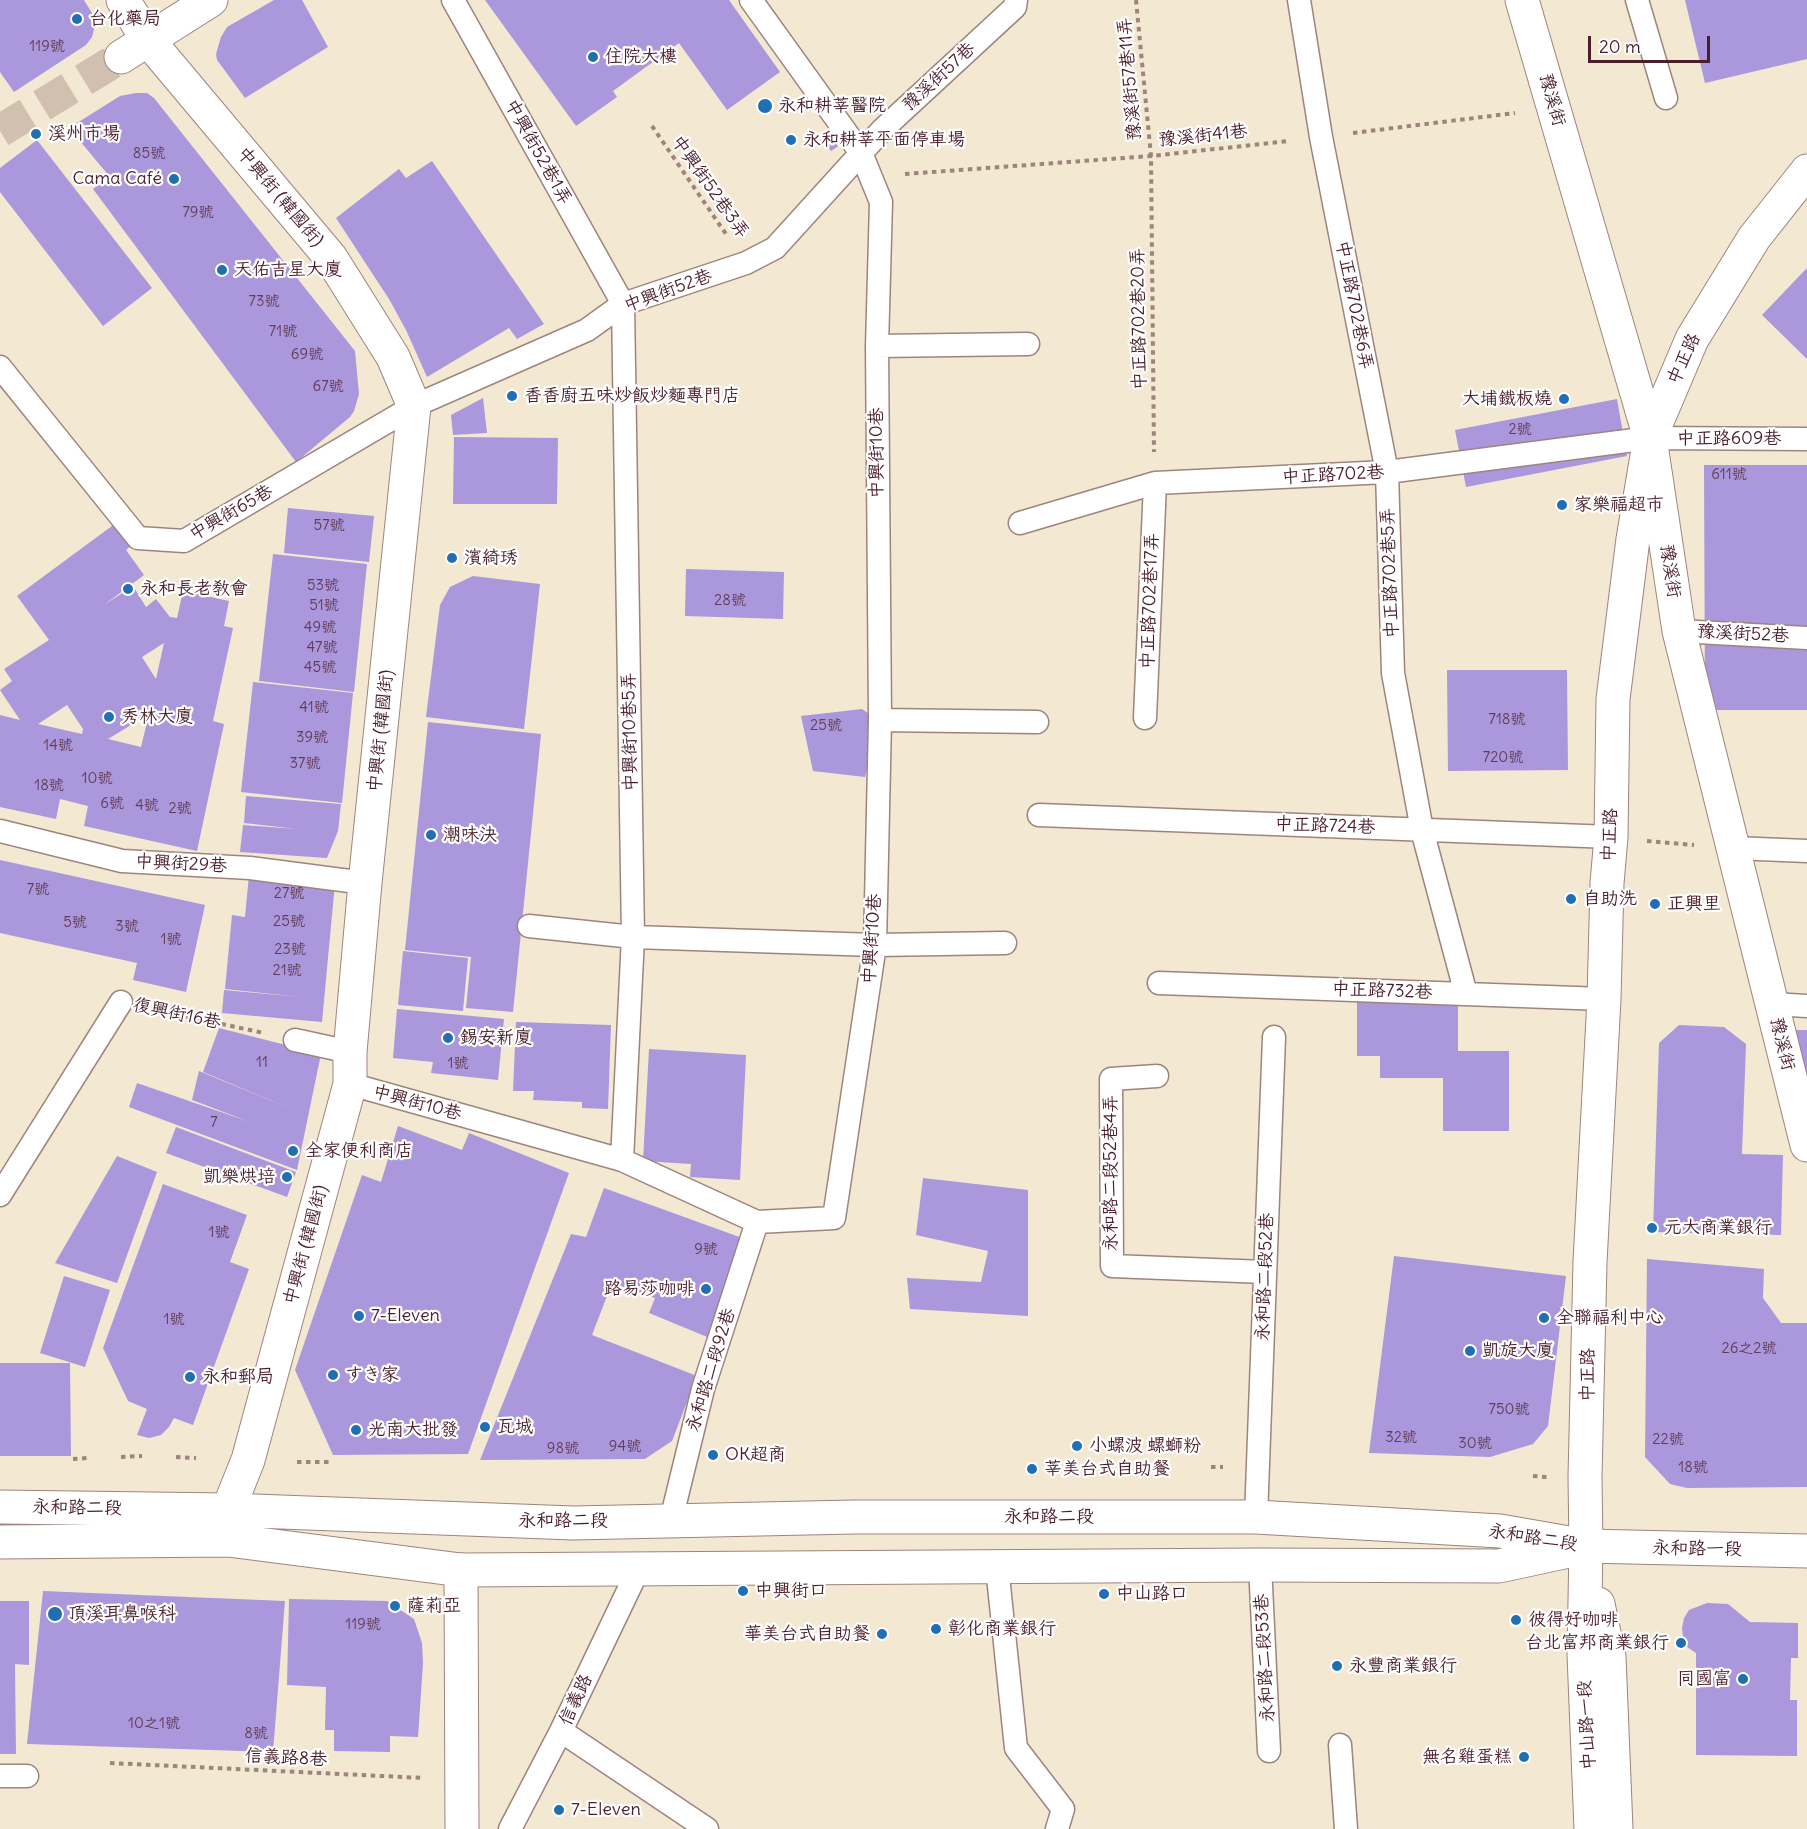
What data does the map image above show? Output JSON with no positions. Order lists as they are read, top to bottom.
{
  "streets": {
    "street": [
      "豫溪街",
      "中興街 (韓國街)",
      "中正路",
      "永和路二段",
      "永和路一段",
      "中山路一段"
    ],
    "lane": [
      "豫溪街57巷",
      "中興街52巷1弄",
      "中興街52巷",
      "中正路702巷6弄",
      "中正路609巷",
      "中興街10巷",
      "中正路702巷",
      "中興街65巷",
      "中正路702巷5弄",
      "中正路702巷17弄",
      "豫溪街52巷",
      "中興街10巷5弄",
      "中正路724巷",
      "中興街29巷",
      "中正路732巷",
      "復興街16巷",
      "永和路二段52巷4弄",
      "永和路二段52巷",
      "永和路二段92巷",
      "永和路二段53巷",
      "信義路"
    ],
    "path": [
      "豫溪街57巷11弄",
      "豫溪街41巷",
      "中興街52巷3弄",
      "中正路702巷20弄",
      "信義路8巷"
    ]
  },
  "crossings": [
    ["豫溪街57巷", "豫溪街41巷"],
    ["豫溪街57巷", "中興街52巷"],
    ["豫溪街57巷", "中興街10巷"],
    ["豫溪街57巷11弄", "豫溪街41巷"],
    ["豫溪街57巷11弄", "中正路702巷20弄"],
    ["豫溪街", "豫溪街41巷"],
    ["豫溪街", "中正路"],
    ["豫溪街", "中正路609巷"],
    ["豫溪街", "中正路702巷"],
    ["豫溪街", "豫溪街52巷"],
    ["豫溪街41巷", "中興街52巷"],
    ["豫溪街41巷", "中正路702巷6弄"],
    ["豫溪街41巷", "中正路702巷20弄"],
    ["豫溪街41巷", "中興街10巷"],
    ["中興街52巷1弄", "中興街52巷"],
    ["中興街52巷1弄", "中興街10巷5弄"],
    ["中興街52巷3弄", "中興街52巷"],
    ["中興街 (韓國街)", "中興街52巷"],
    ["中興街 (韓國街)", "中興街10巷"],
    ["中興街 (韓國街)", "中興街65巷"],
    ["中興街 (韓國街)", "中興街29巷"],
    ["中興街 (韓國街)", "永和路二段"],
    ["中興街52巷", "中興街10巷"],
    ["中興街52巷", "中興街65巷"],
    ["中興街52巷", "中興街10巷5弄"],
    ["中正路702巷6弄", "中正路702巷"],
    ["中正路702巷6弄", "中正路702巷5弄"],
    ["中正路702巷20弄", "中正路702巷"],
    ["中正路702巷20弄", "中正路702巷17弄"],
    ["中正路", "中正路609巷"],
    ["中正路", "中正路702巷"],
    ["中正路", "中正路724巷"],
    ["中正路", "中正路732巷"],
    ["中正路", "永和路二段"],
    ["中正路", "永和路一段"],
    ["中正路", "中山路一段"],
    ["中正路609巷", "中正路702巷"],
    ["中興街10巷", "中興街10巷5弄"],
    ["中興街10巷", "永和路二段92巷"],
    ["中正路702巷", "中正路702巷5弄"],
    ["中正路702巷", "中正路702巷17弄"],
    ["中正路702巷5弄", "中正路724巷"],
    ["中正路702巷5弄", "中正路732巷"],
    ["永和路二段52巷4弄", "永和路二段52巷"],
    ["永和路二段52巷", "永和路二段"],
    ["永和路二段92巷", "永和路二段"],
    ["永和路二段", "永和路一段"],
    ["永和路二段", "永和路二段53巷"],
    ["永和路二段", "信義路"],
    ["永和路二段", "中山路一段"],
    ["永和路一段", "中山路一段"]
  ],
  "places": [
    "台化藥局",
    "住院大樓",
    "永和耕莘醫院",
    "溪州市場",
    "永和耕莘平面停車場",
    "Cama Café",
    "天佑吉星大廈",
    "香香廚五味炒飯炒麵專門店",
    "大埔鐵板燒",
    "家樂福超市",
    "濱綺琇",
    "永和長老教會",
    "秀林大廈",
    "潮味決",
    "自助洗",
    "正興里",
    "錫安新廈",
    "全家便利商店",
    "凱樂烘培",
    "元大商業銀行",
    "路易莎咖啡",
    "7-Eleven",
    "全聯福利中心",
    "凱旋大廈",
    "すき家",
    "永和郵局",
    "瓦城",
    "光南大批發",
    "小螺波 螺螄粉",
    "OK超商",
    "莘美台式自助餐",
    "中興街口",
    "中山路口",
    "薩莉亞",
    "頂溪耳鼻喉科",
    "彼得好咖啡",
    "彰化商業銀行",
    "華美台式自助餐",
    "台北富邦商業銀行",
    "永豐商業銀行",
    "同國富",
    "無名雞蛋糕",
    "7-Εleven"
  ],
  "house_numbers": [
    "119號",
    "85號",
    "79號",
    "73號",
    "71號",
    "69號",
    "67號",
    "2號",
    "611號",
    "57號",
    "53號",
    "28號",
    "51號",
    "49號",
    "47號",
    "45號",
    "41號",
    "718號",
    "25號",
    "39號",
    "14號",
    "720號",
    "37號",
    "10號",
    "18號",
    "6號",
    "4號",
    "2號",
    "7號",
    "27號",
    "25號",
    "5號",
    "3號",
    "1號",
    "23號",
    "21號",
    "11",
    "1號",
    "7",
    "1號",
    "9號",
    "1號",
    "26之2號",
    "750號",
    "32號",
    "22號",
    "30號",
    "94號",
    "98號",
    "18號",
    "119號",
    "10之1號",
    "8號"
  ],
  "scale_bar": "20 m"
}
